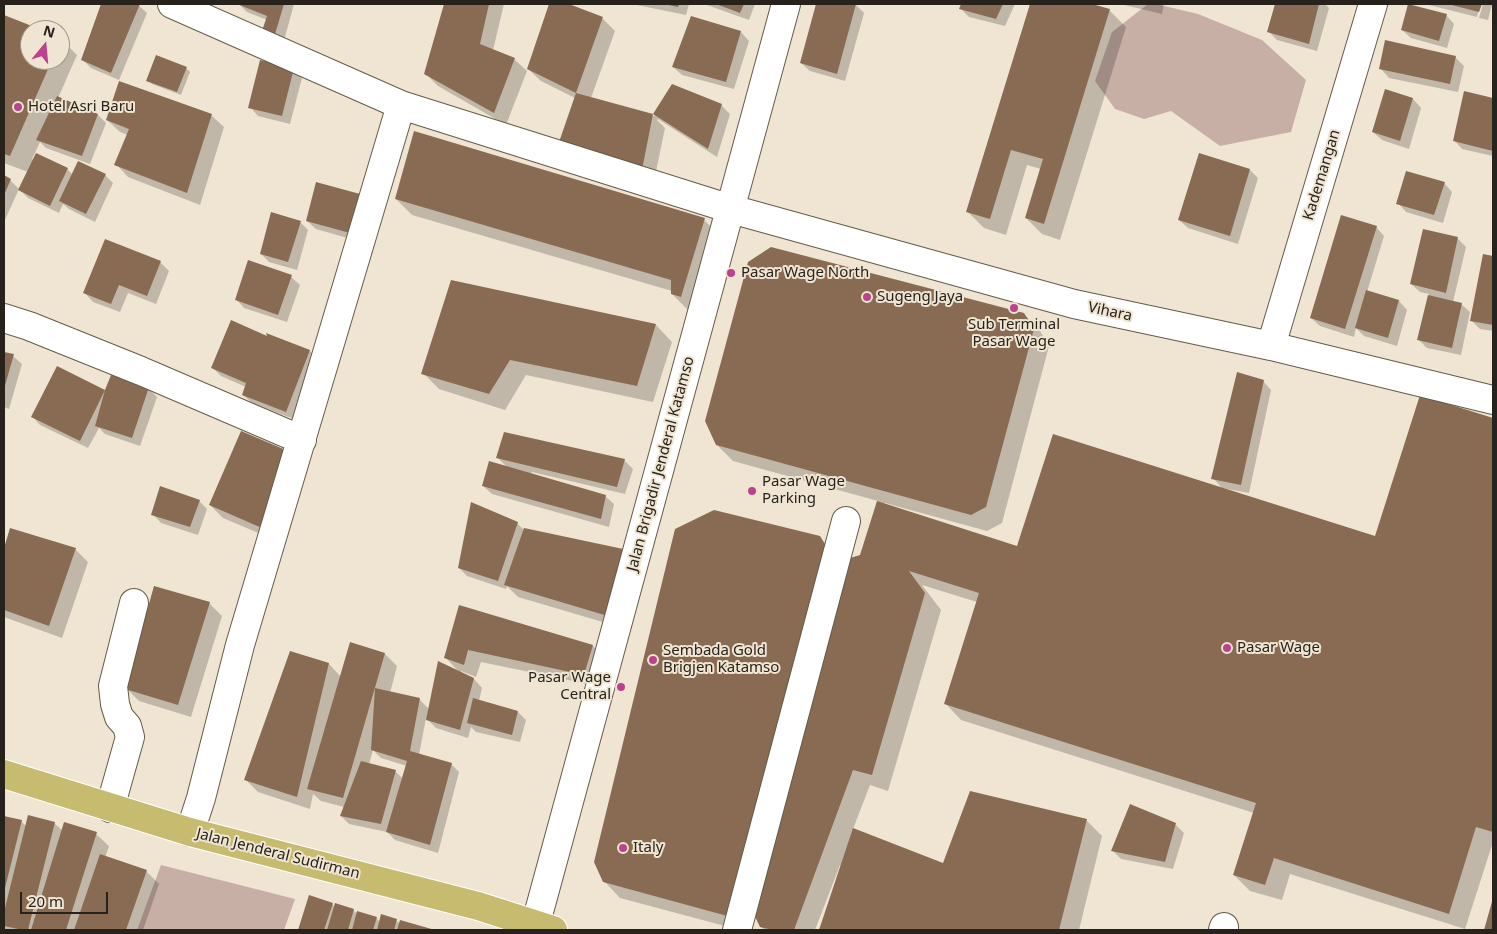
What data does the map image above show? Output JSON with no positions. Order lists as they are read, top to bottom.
{
  "streets": {
    "main road": ["Jalan Jenderal Sudirman"],
    "street": ["Kademangan", "Vihara", "Jalan Brigadir Jenderal Katamso"]
  },
  "crossings": [
    ["Kademangan", "Vihara"],
    ["Vihara", "Jalan Brigadir Jenderal Katamso"],
    ["Jalan Brigadir Jenderal Katamso", "Jalan Jenderal Sudirman"]
  ],
  "places": [
    "Hotel Asri Baru",
    "Pasar Wage North",
    "Sugeng Jaya",
    "Sub Terminal Pasar Wage",
    "Pasar Wage Parking",
    "Pasar Wage",
    "Sembada Gold Brigjen Katamso",
    "Pasar Wage Central",
    "Italy"
  ],
  "scale_bar": "20 m",
  "north": "top"
}
